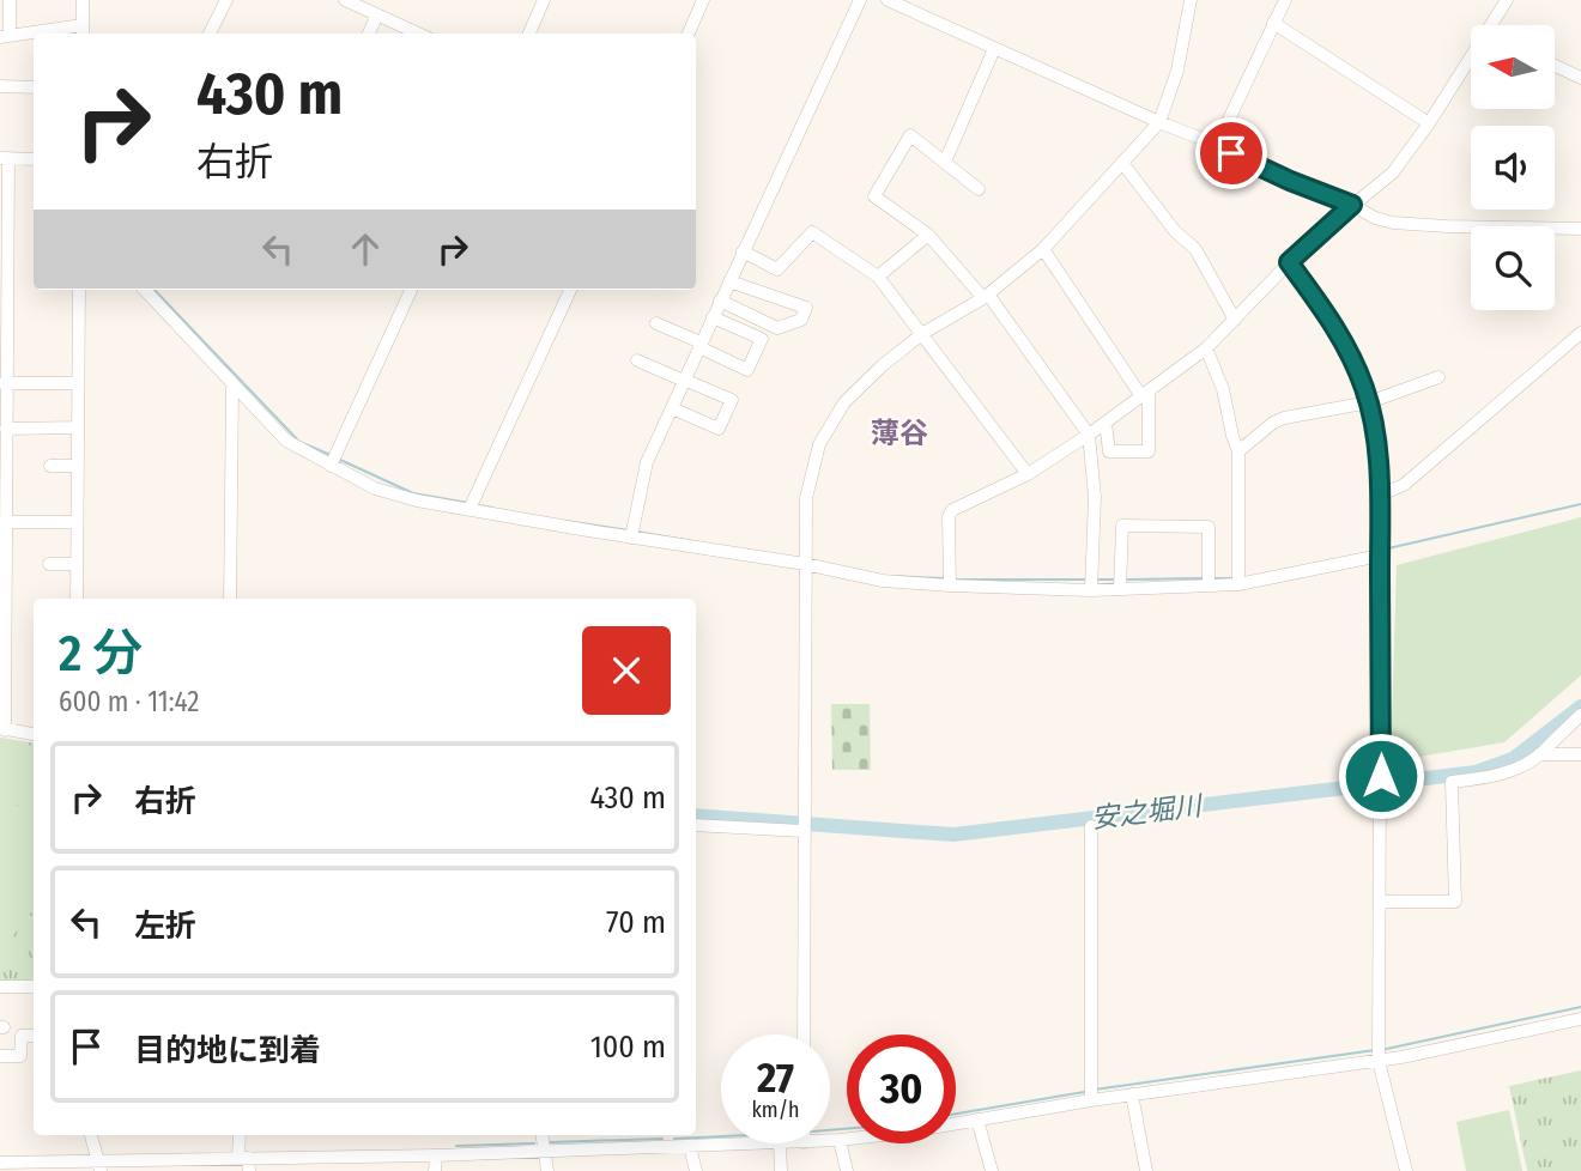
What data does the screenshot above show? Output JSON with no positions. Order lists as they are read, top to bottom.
{
  "districts": ["薄谷"],
  "water": ["安之堀川"],
  "north": "left",
  "page": {
    "turn": ["430 m", "右折"],
    "heading": ["2 分", "600 m · 11:42"],
    "list": [
      {
        "name": "右折",
        "value": "430 m"
      },
      {
        "name": "左折",
        "value": "70 m"
      },
      {
        "name": "目的地に到着",
        "value": "100 m"
      }
    ],
    "speed": "27 km/h",
    "limit": "30"
  }
}
